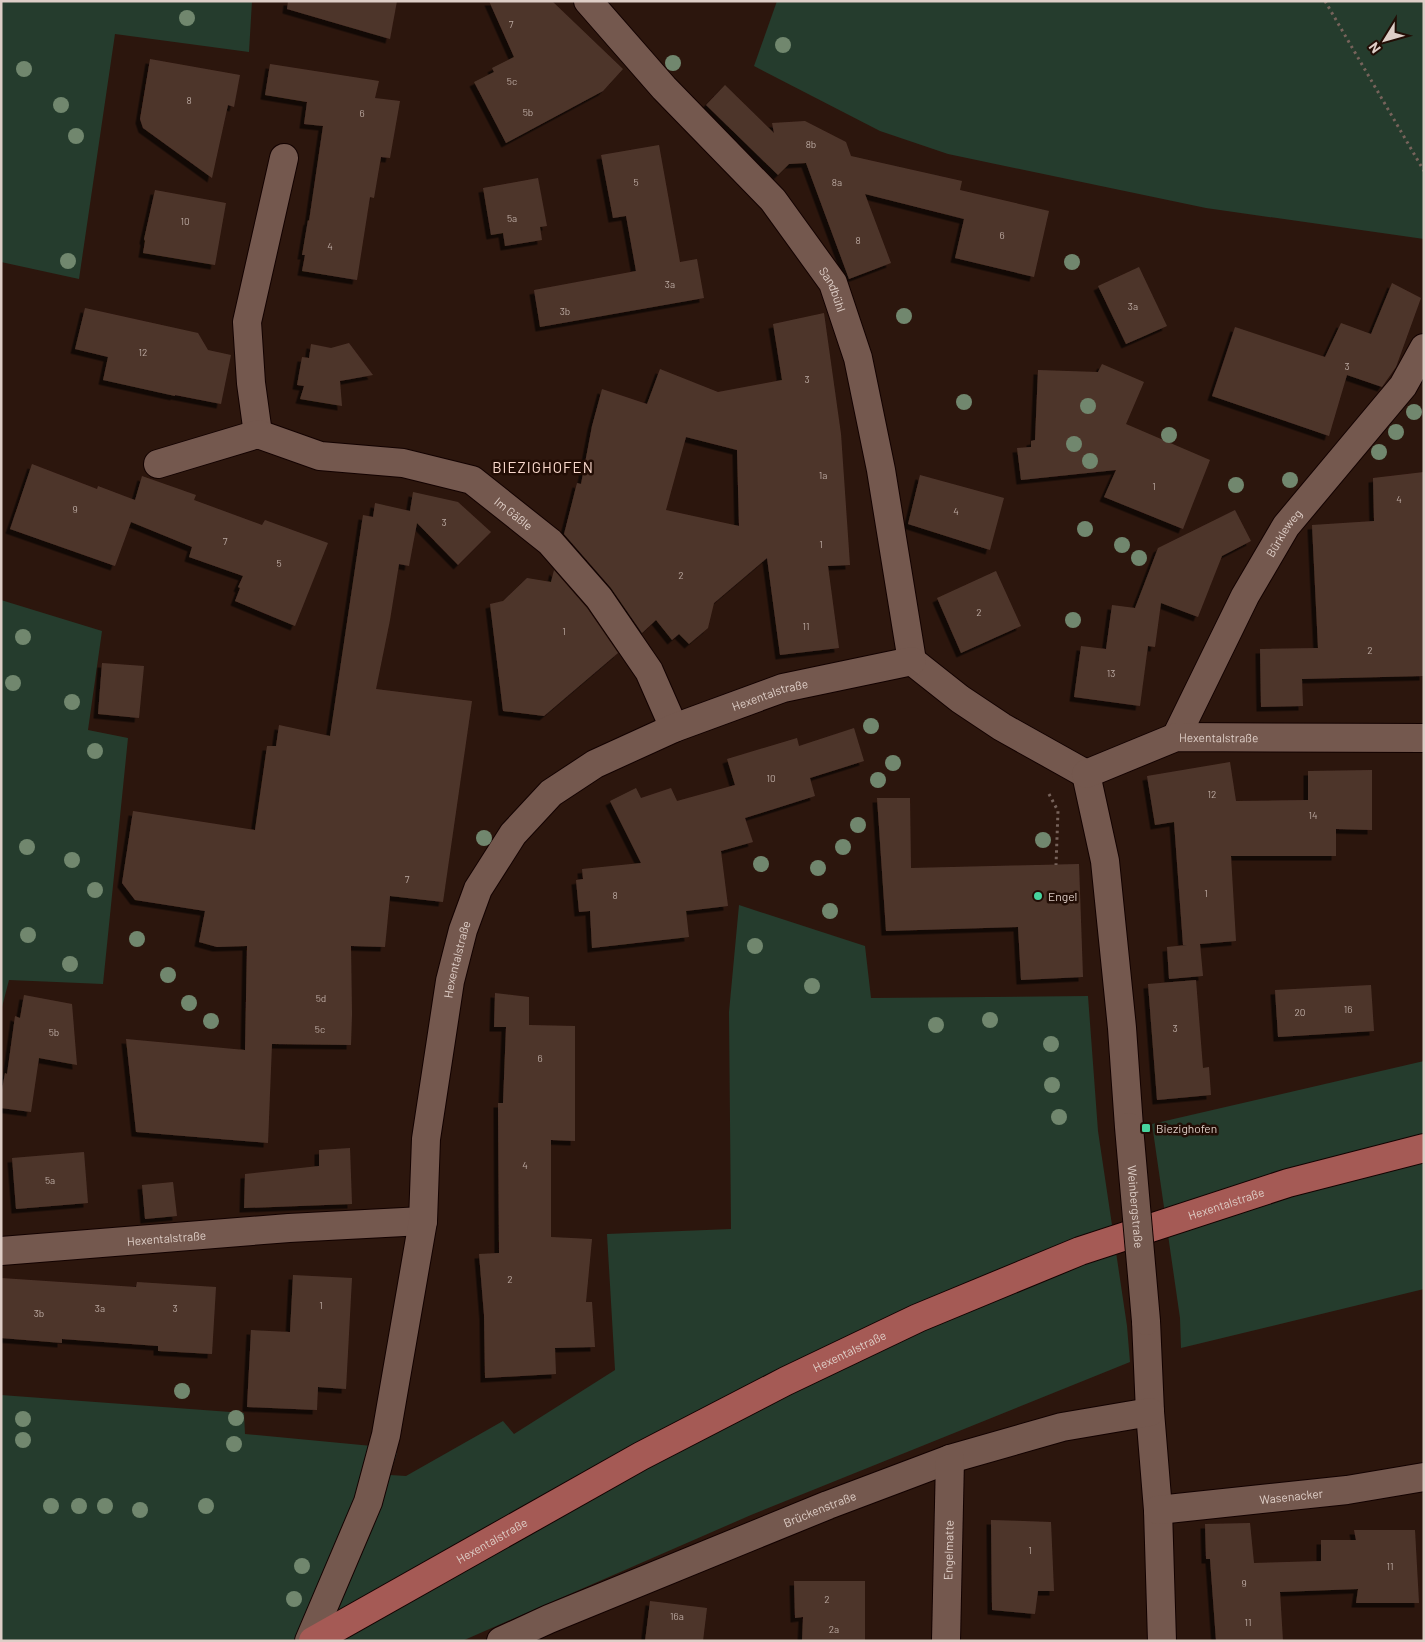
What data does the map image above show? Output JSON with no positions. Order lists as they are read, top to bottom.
{
  "streets": {
    "main road": ["Hexentalstraße"],
    "street": [
      "Sandbühl",
      "Im Gäßle",
      "Bürkleweg",
      "Weinbergstraße",
      "Wasenacker",
      "Brückenstraße",
      "Engelmatte"
    ]
  },
  "crossings": [
    ["Sandbühl", "Hexentalstraße"],
    ["Im Gäßle", "Hexentalstraße"],
    ["Bürkleweg", "Hexentalstraße"],
    ["Hexentalstraße", "Weinbergstraße"],
    ["Weinbergstraße", "Wasenacker"],
    ["Weinbergstraße", "Brückenstraße"],
    ["Brückenstraße", "Engelmatte"]
  ],
  "districts": ["BIEZIGHOFEN"],
  "places": {
    "other": ["Engel"],
    "transit": ["Biezighofen"]
  },
  "house_numbers": [
    "7",
    "5c",
    "8",
    "5b",
    "6",
    "8b",
    "5",
    "8a",
    "5a",
    "10",
    "6",
    "8",
    "4",
    "3a",
    "3a",
    "3b",
    "12",
    "3",
    "3",
    "1a",
    "1",
    "4",
    "9",
    "4",
    "3",
    "7",
    "1",
    "5",
    "2",
    "2",
    "11",
    "1",
    "2",
    "13",
    "10",
    "12",
    "14",
    "7",
    "1",
    "8",
    "5d",
    "16",
    "20",
    "3",
    "5c",
    "5b",
    "6",
    "4",
    "5a",
    "2",
    "1",
    "3a",
    "3",
    "3b",
    "1",
    "11",
    "9",
    "2",
    "16a",
    "11",
    "2a"
  ],
  "north": "bottom left"
}
